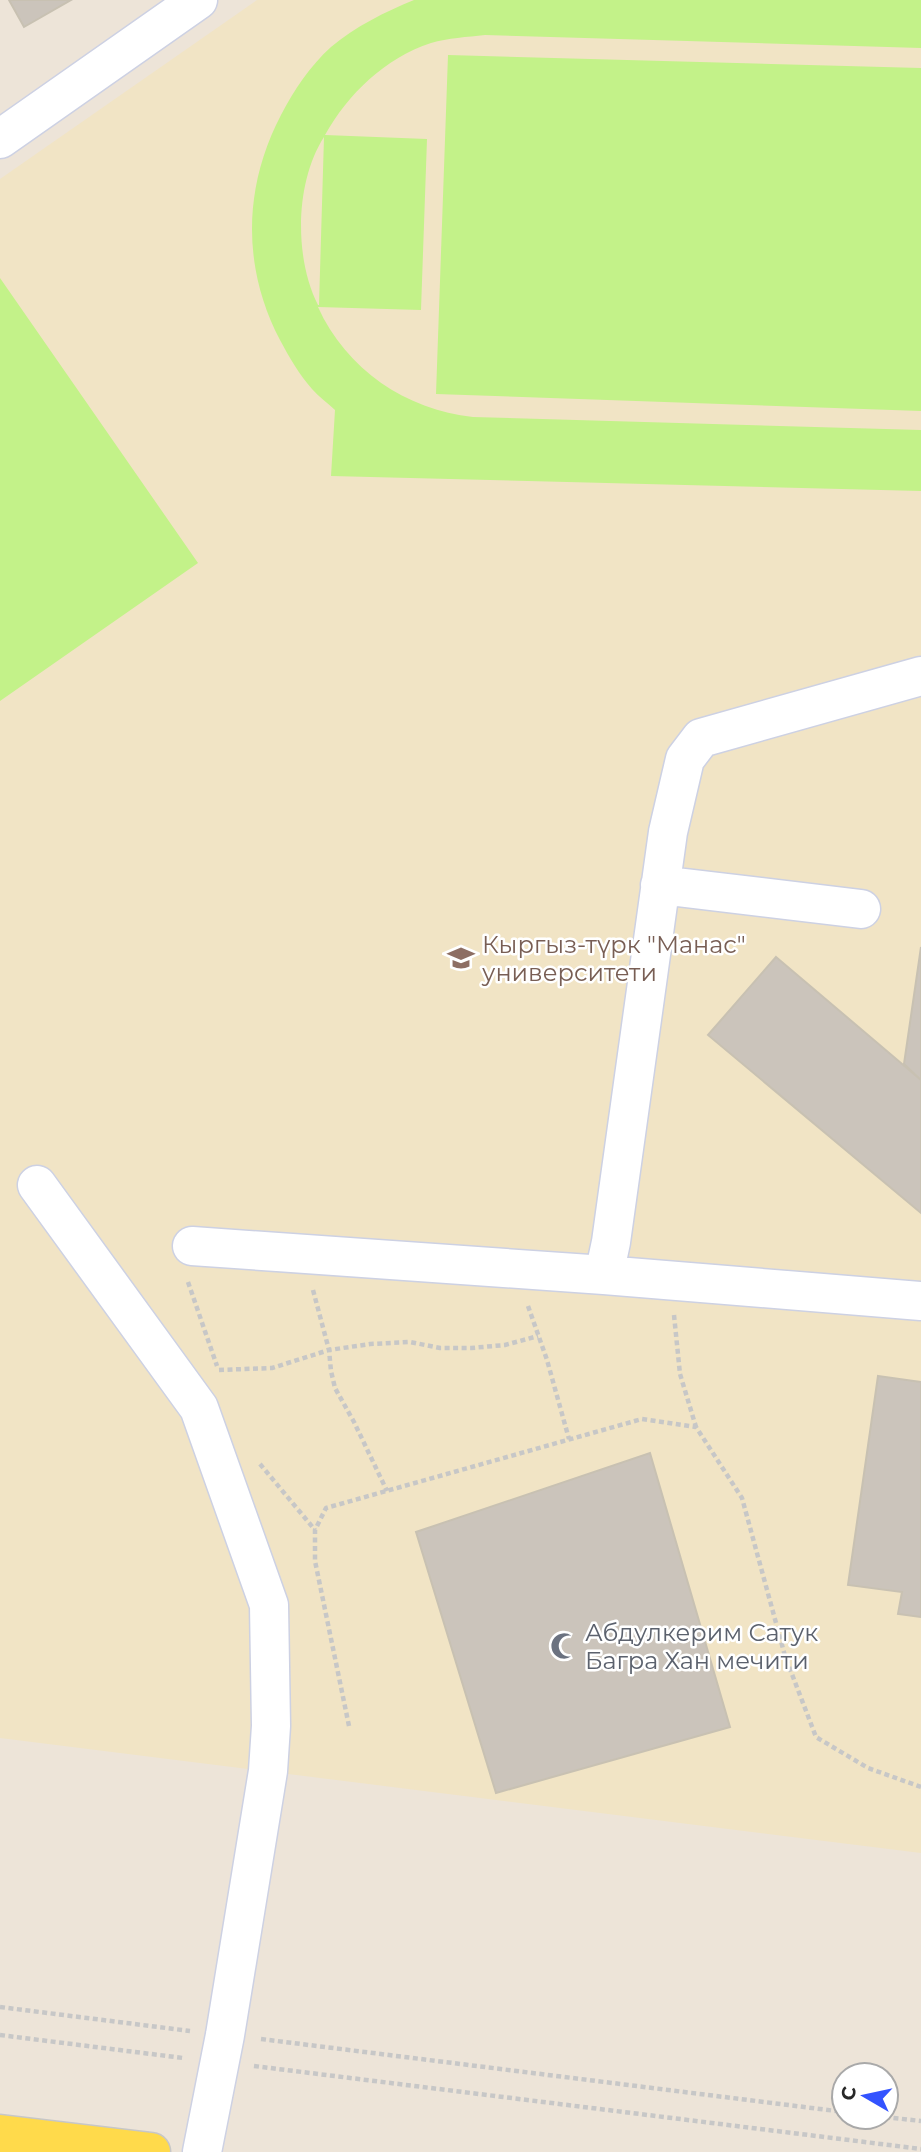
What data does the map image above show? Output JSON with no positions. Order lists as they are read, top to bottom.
{
  "places": {
    "school or university": ["Кыргыз-түрк \"Манас\" университети"],
    "mosque": ["Абдулкерим Сатук Багра Хан мечити"]
  },
  "north": "left"
}
